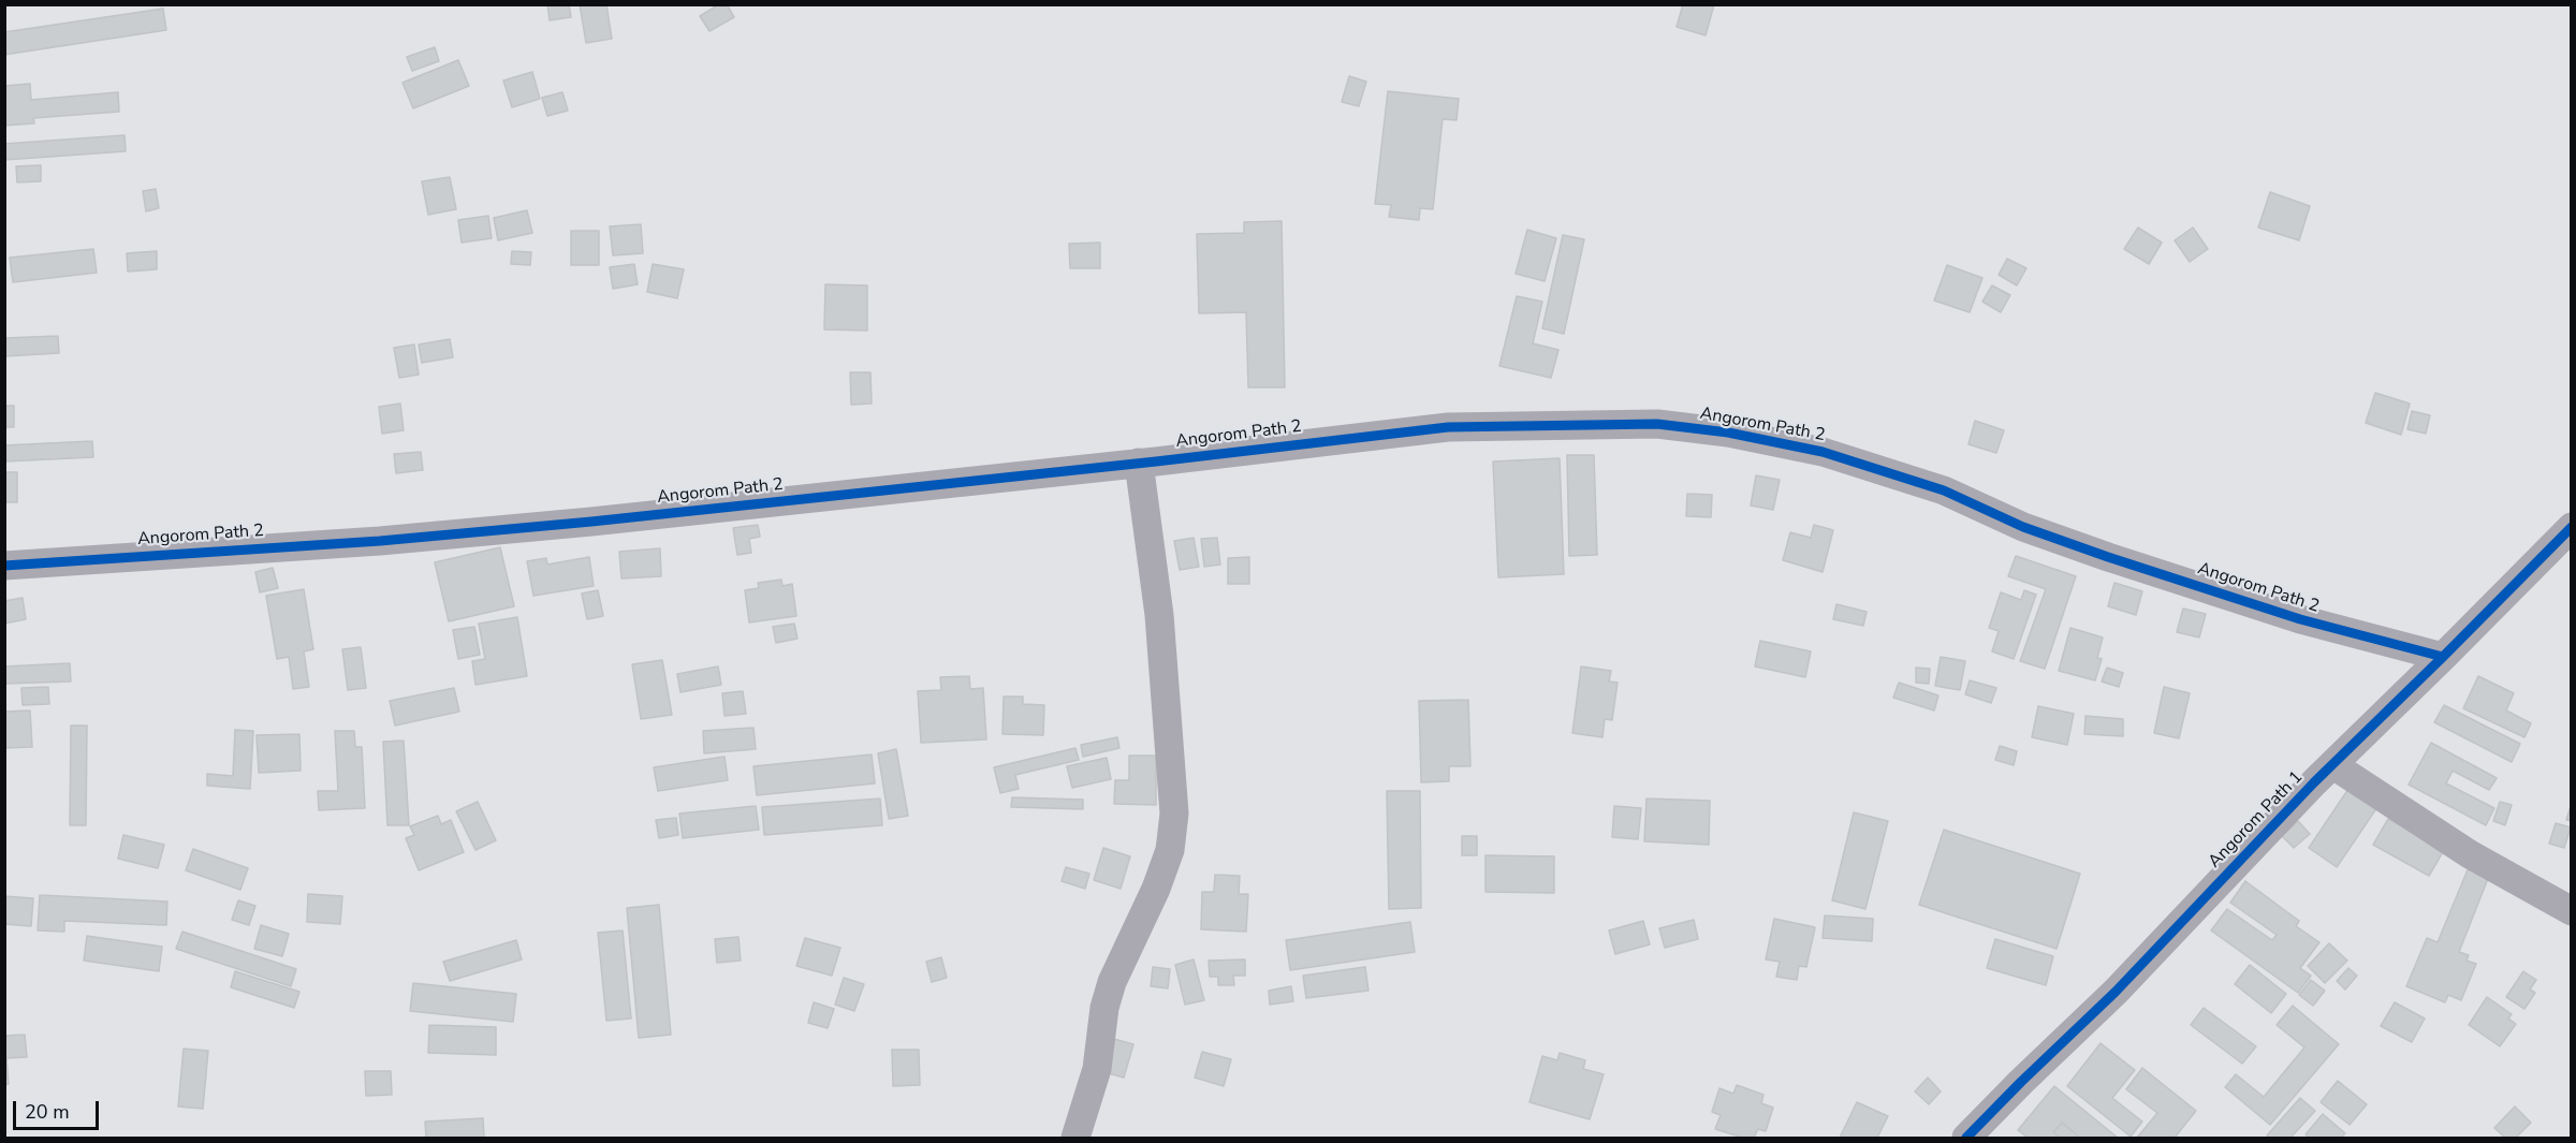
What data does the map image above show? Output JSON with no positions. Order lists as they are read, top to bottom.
{
  "streets": {
    "street": ["Angorom Path 2", "Angorom Path 1"]
  },
  "crossings": [
    ["Angorom Path 2", "Angorom Path 1"]
  ],
  "scale_bar": "20 m"
}
